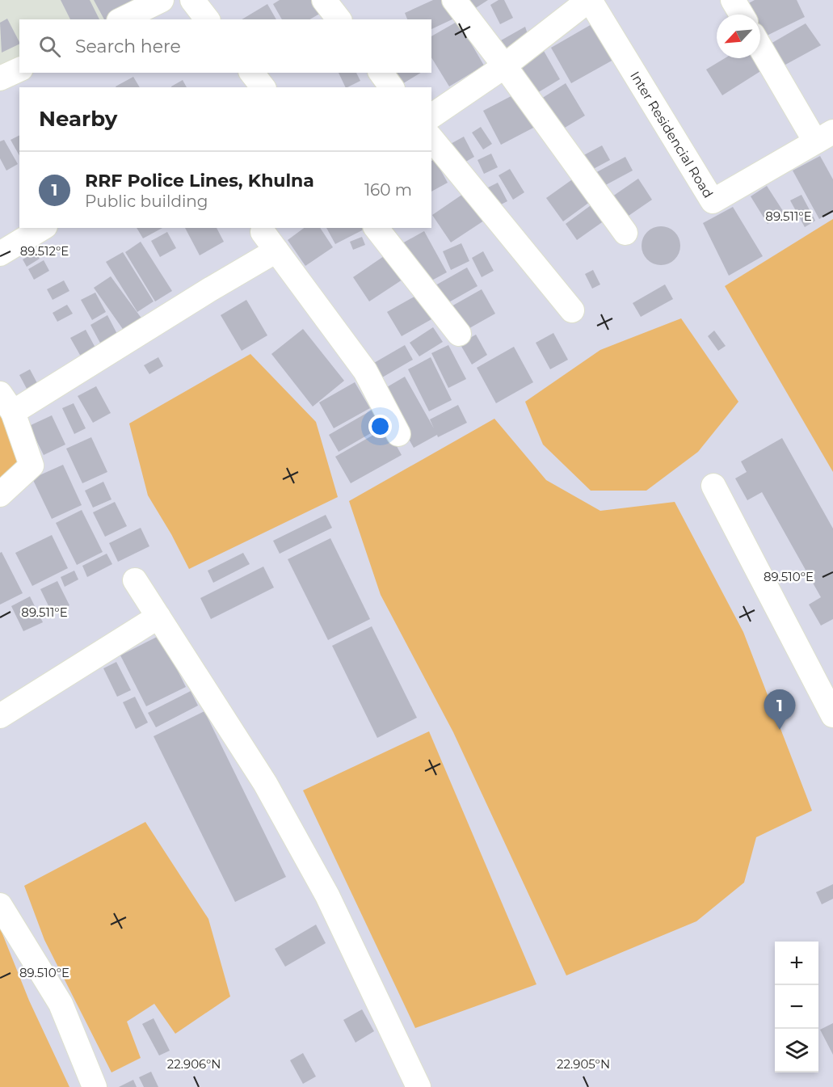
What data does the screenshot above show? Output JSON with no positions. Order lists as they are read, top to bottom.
{
  "streets": {
    "street": ["Inter Residencial Road"]
  },
  "north": "bottom left",
  "page": {
    "search": "Search here",
    "heading": "Nearby",
    "list": [
      {
        "mark": "1",
        "name": "RRF Police Lines, Khulna",
        "note": "Public building",
        "value": "160 m"
      }
    ],
    "pins": "1",
    "map_buttons": ["+", "−"]
  },
  "coordinates": [
    "89.511°E",
    "89.512°E",
    "89.510°E",
    "22.906°N",
    "22.905°N"
  ]
}
